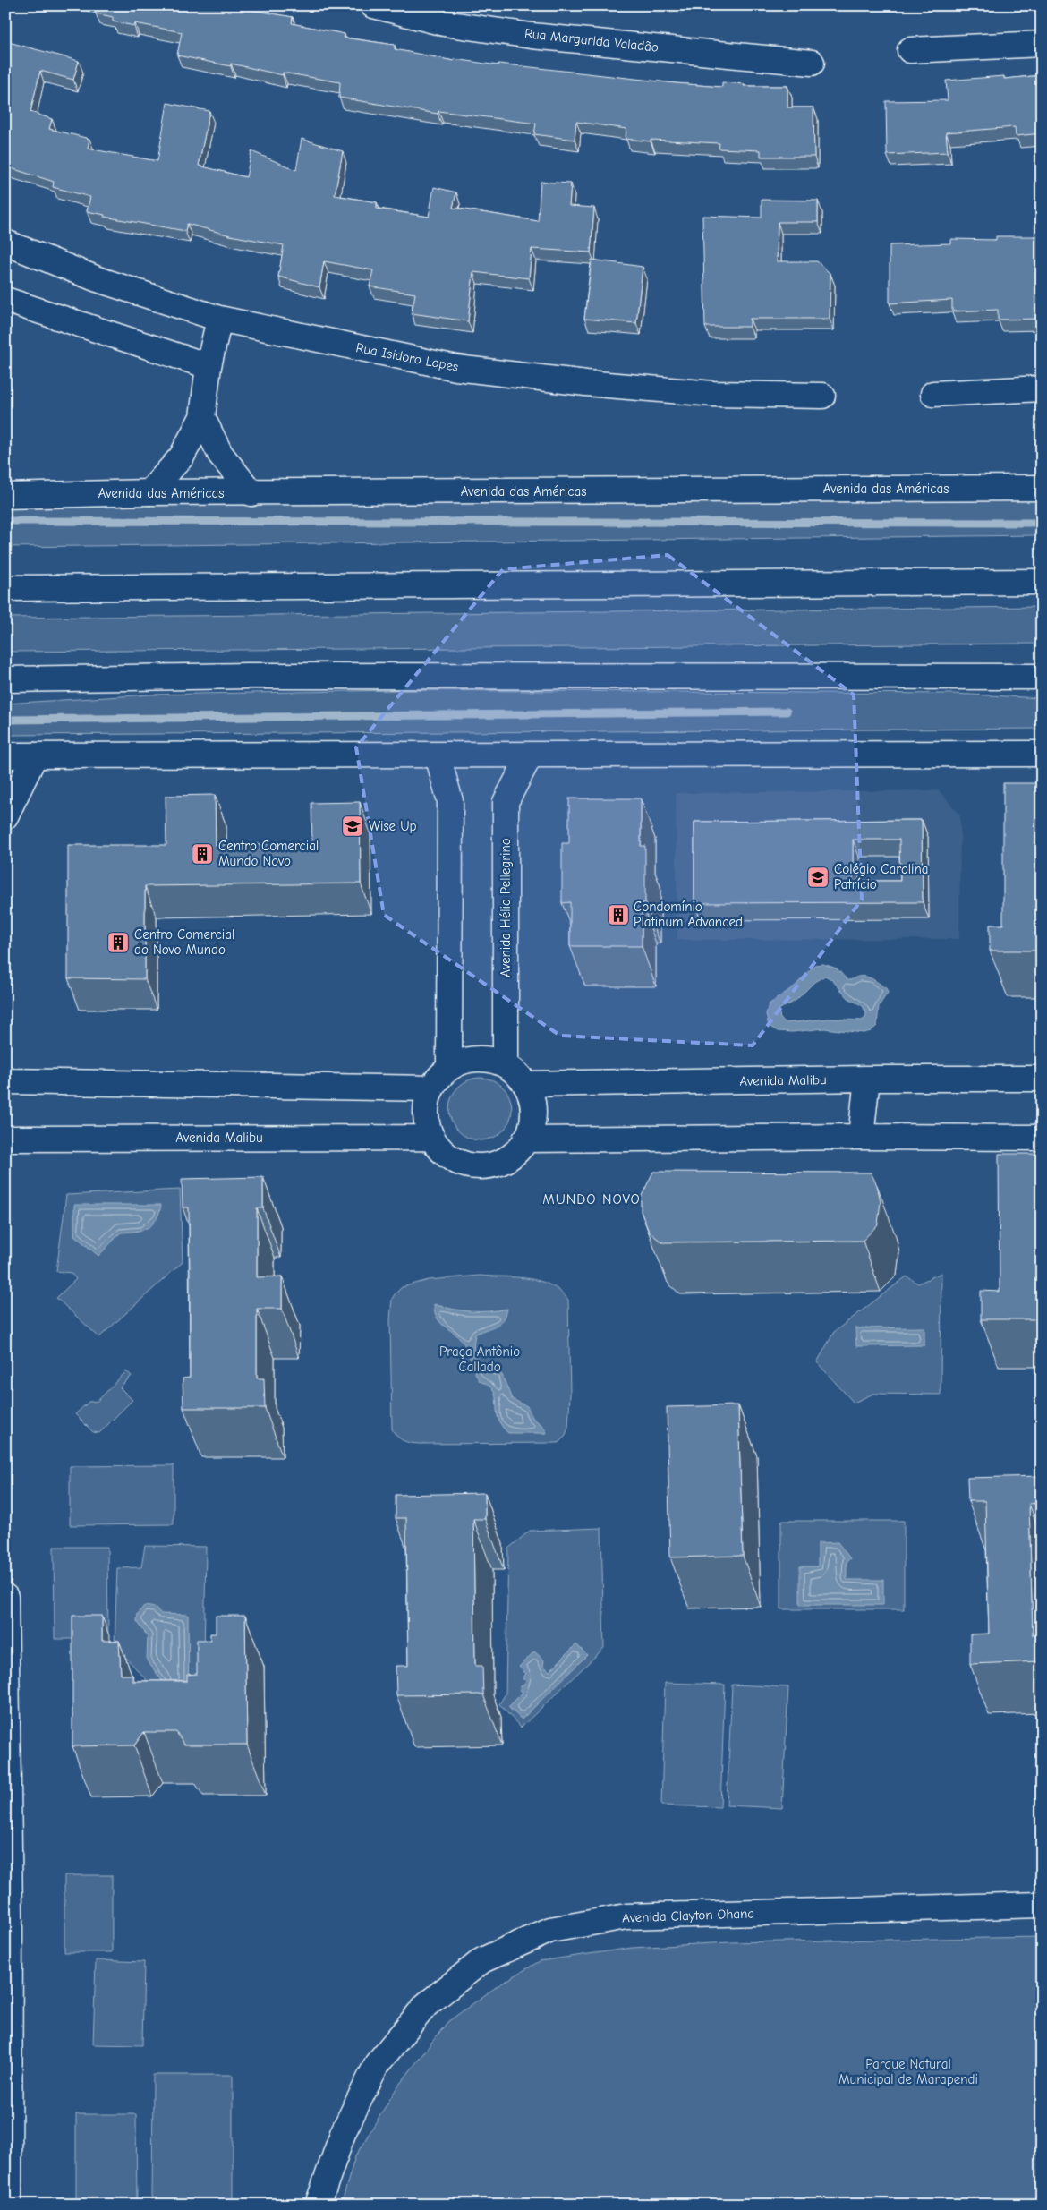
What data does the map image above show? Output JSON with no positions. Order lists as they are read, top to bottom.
{
  "streets": {
    "main road": [
      "Rua Margarida Valadão",
      "Rua Isidoro Lopes",
      "Avenida das Américas",
      "Avenida Hélio Pellegrino",
      "Avenida Malibu",
      "Avenida Clayton Ohana"
    ]
  },
  "crossings": [
    ["Avenida Hélio Pellegrino", "Avenida Malibu"]
  ],
  "districts": ["MUNDO NOVO"],
  "parks": ["Praça Antônio Callado", "Parque Natural Municipal de Marapendi"],
  "places": {
    "school or university": ["Wise Up", "Colégio Carolina Patrício"],
    "building": ["Centro Comercial Mundo Novo", "Condomínio Platinum Advanced", "Centro Comercial do Novo Mundo"]
  }
}
